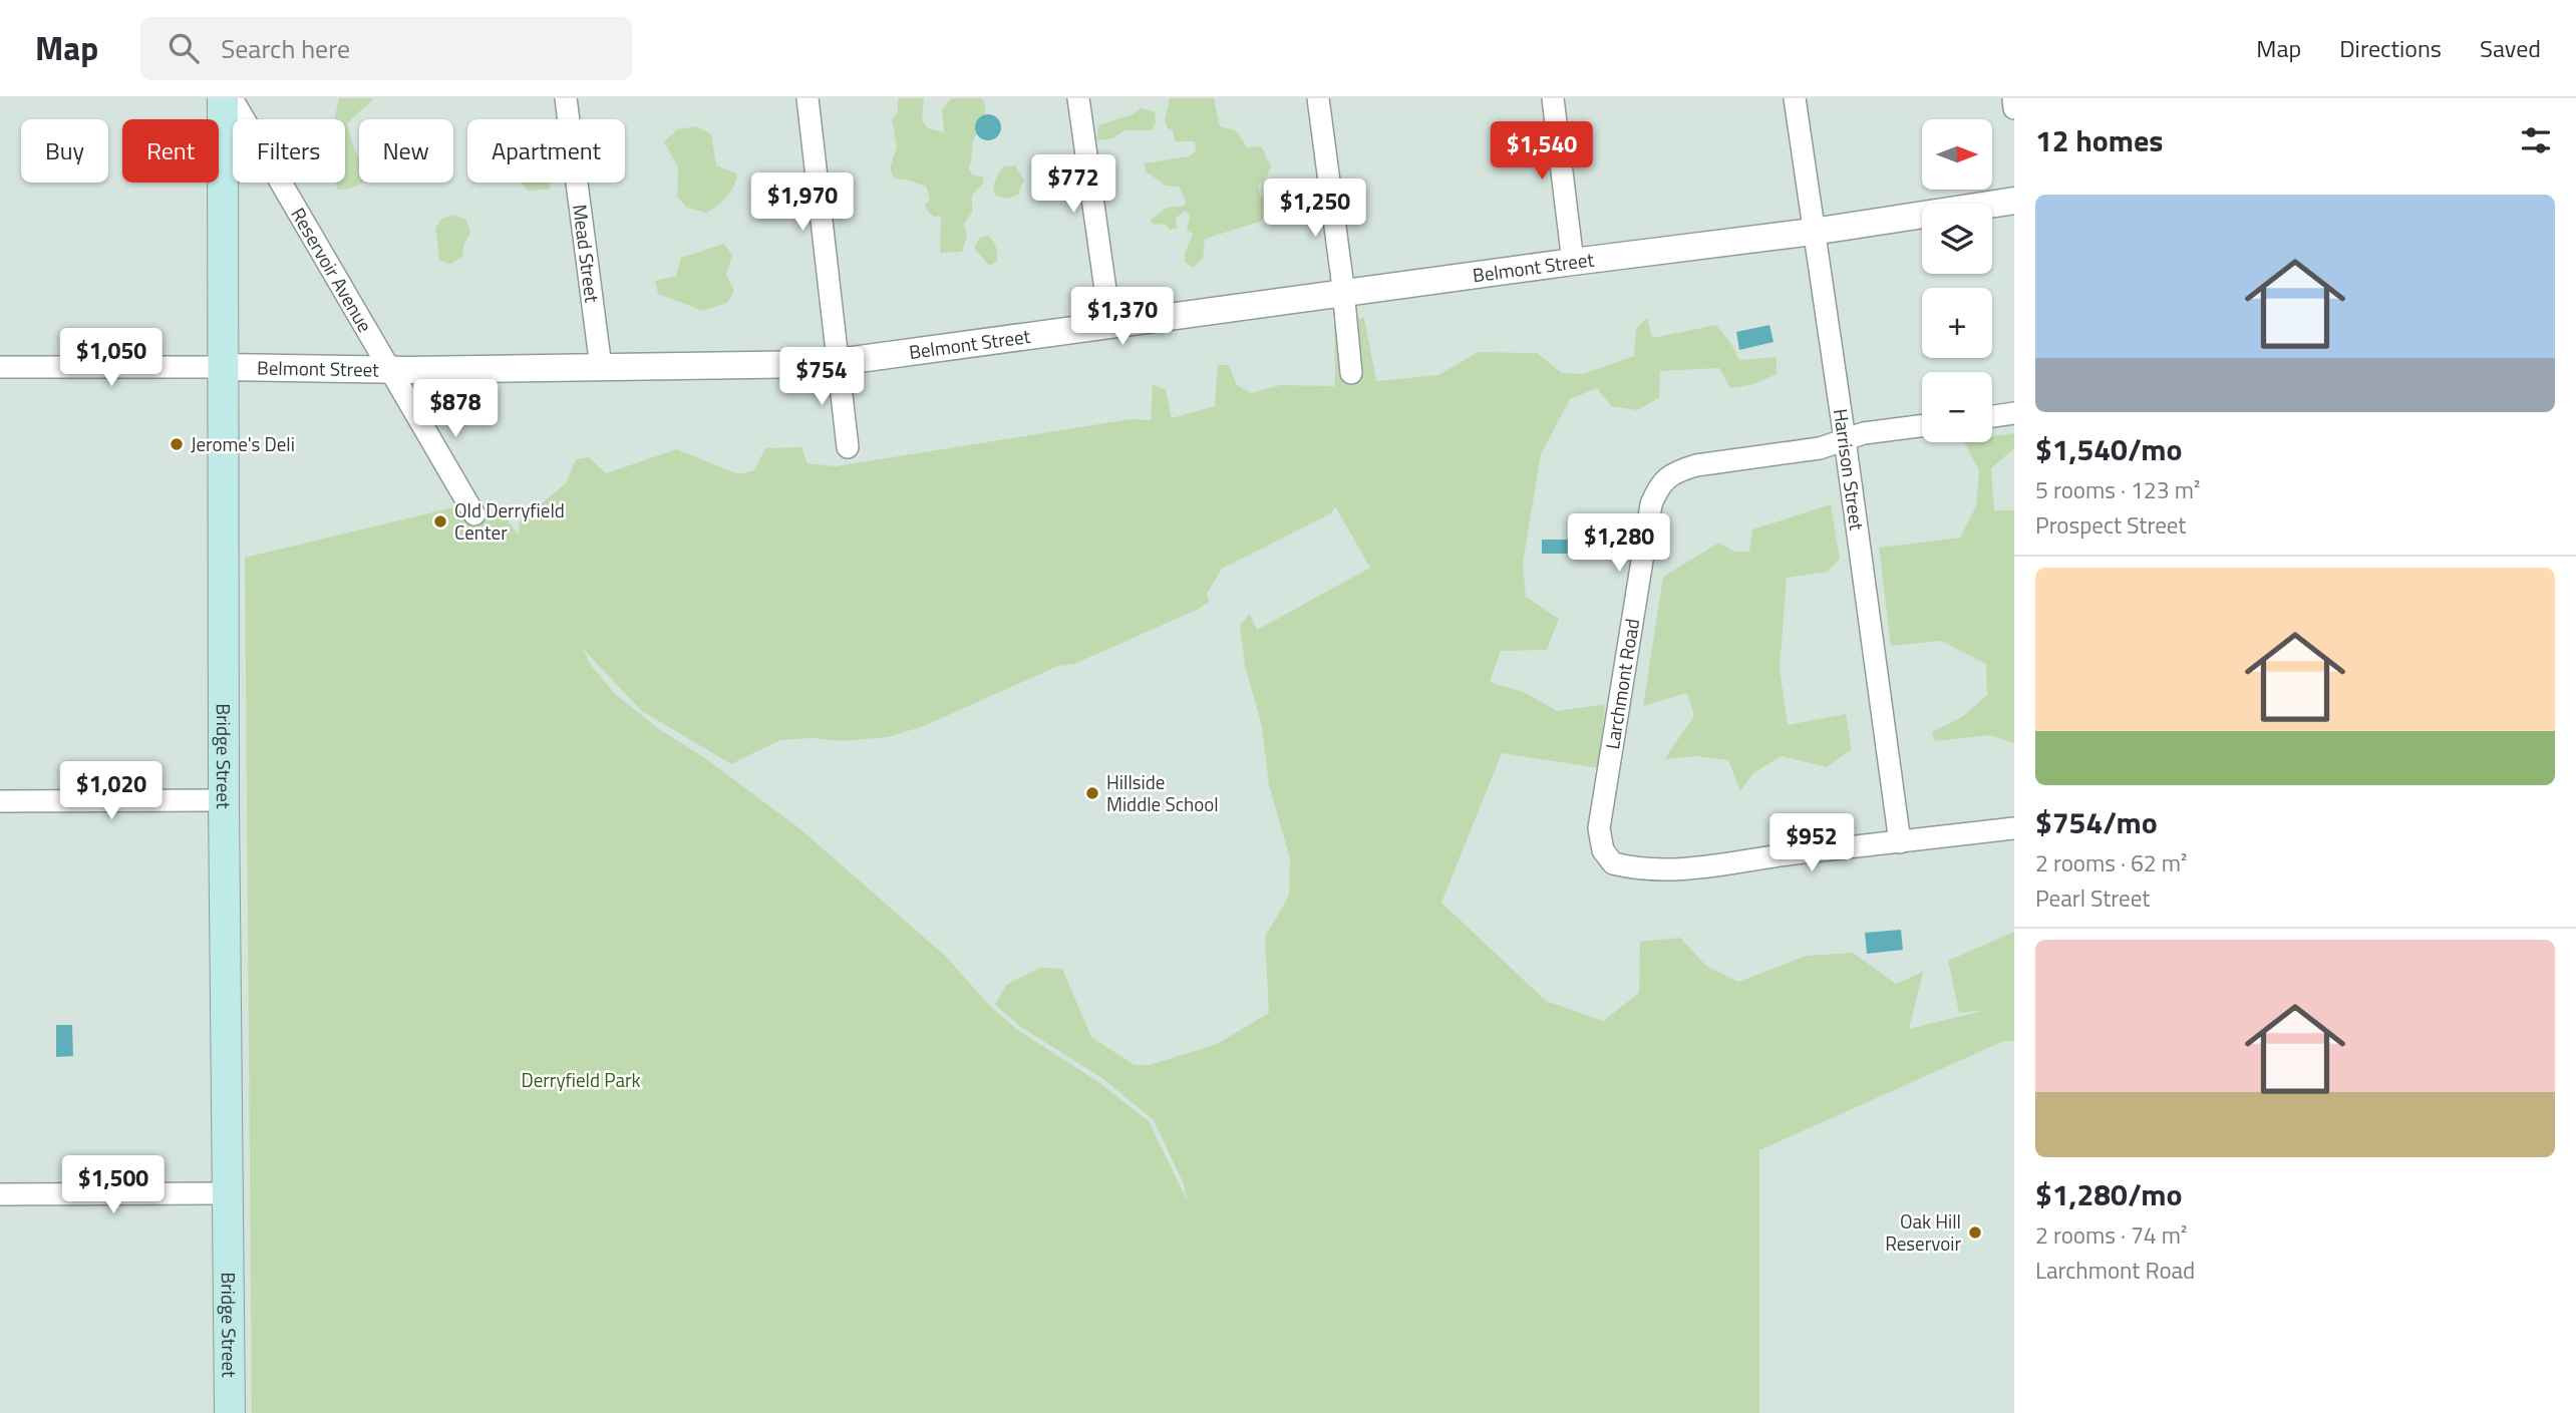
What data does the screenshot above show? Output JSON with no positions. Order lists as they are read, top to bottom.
{
  "streets": {
    "main road": ["Bridge Street"],
    "street": [
      "Mead Street",
      "Belmont Street",
      "Reservoir Avenue",
      "Harrison Street",
      "Larchmont Road"
    ]
  },
  "crossings": [
    ["Mead Street", "Belmont Street"],
    ["Belmont Street", "Reservoir Avenue"],
    ["Belmont Street", "Harrison Street"],
    ["Belmont Street", "Bridge Street"],
    ["Harrison Street", "Larchmont Road"]
  ],
  "parks": ["Derryfield Park"],
  "places": [
    "Jerome's Deli",
    "Old Derryfield Center",
    "Hillside Middle School",
    "Oak Hill Reservoir"
  ],
  "north": "right",
  "page": {
    "header": "Map",
    "search": "Search here",
    "nav": ["Map", "Directions", "Saved"],
    "heading": "12 homes",
    "map_buttons": ["+", "−"],
    "chip": [
      "Buy",
      "Rent",
      "Filters",
      "New",
      "Apartment"
    ],
    "price": [
      "$1,540",
      "$772",
      "$1,970",
      "$1,250",
      "$1,370",
      "$1,050",
      "$754",
      "$878",
      "$1,280",
      "$1,020",
      "$952",
      "$1,500"
    ],
    "list": [
      {
        "name": "$1,540/mo",
        "note": "5 rooms · 123 m² · Prospect Street"
      },
      {
        "name": "$754/mo",
        "note": "2 rooms · 62 m² · Pearl Street"
      },
      {
        "name": "$1,280/mo",
        "note": "2 rooms · 74 m² · Larchmont Road"
      }
    ]
  }
}
